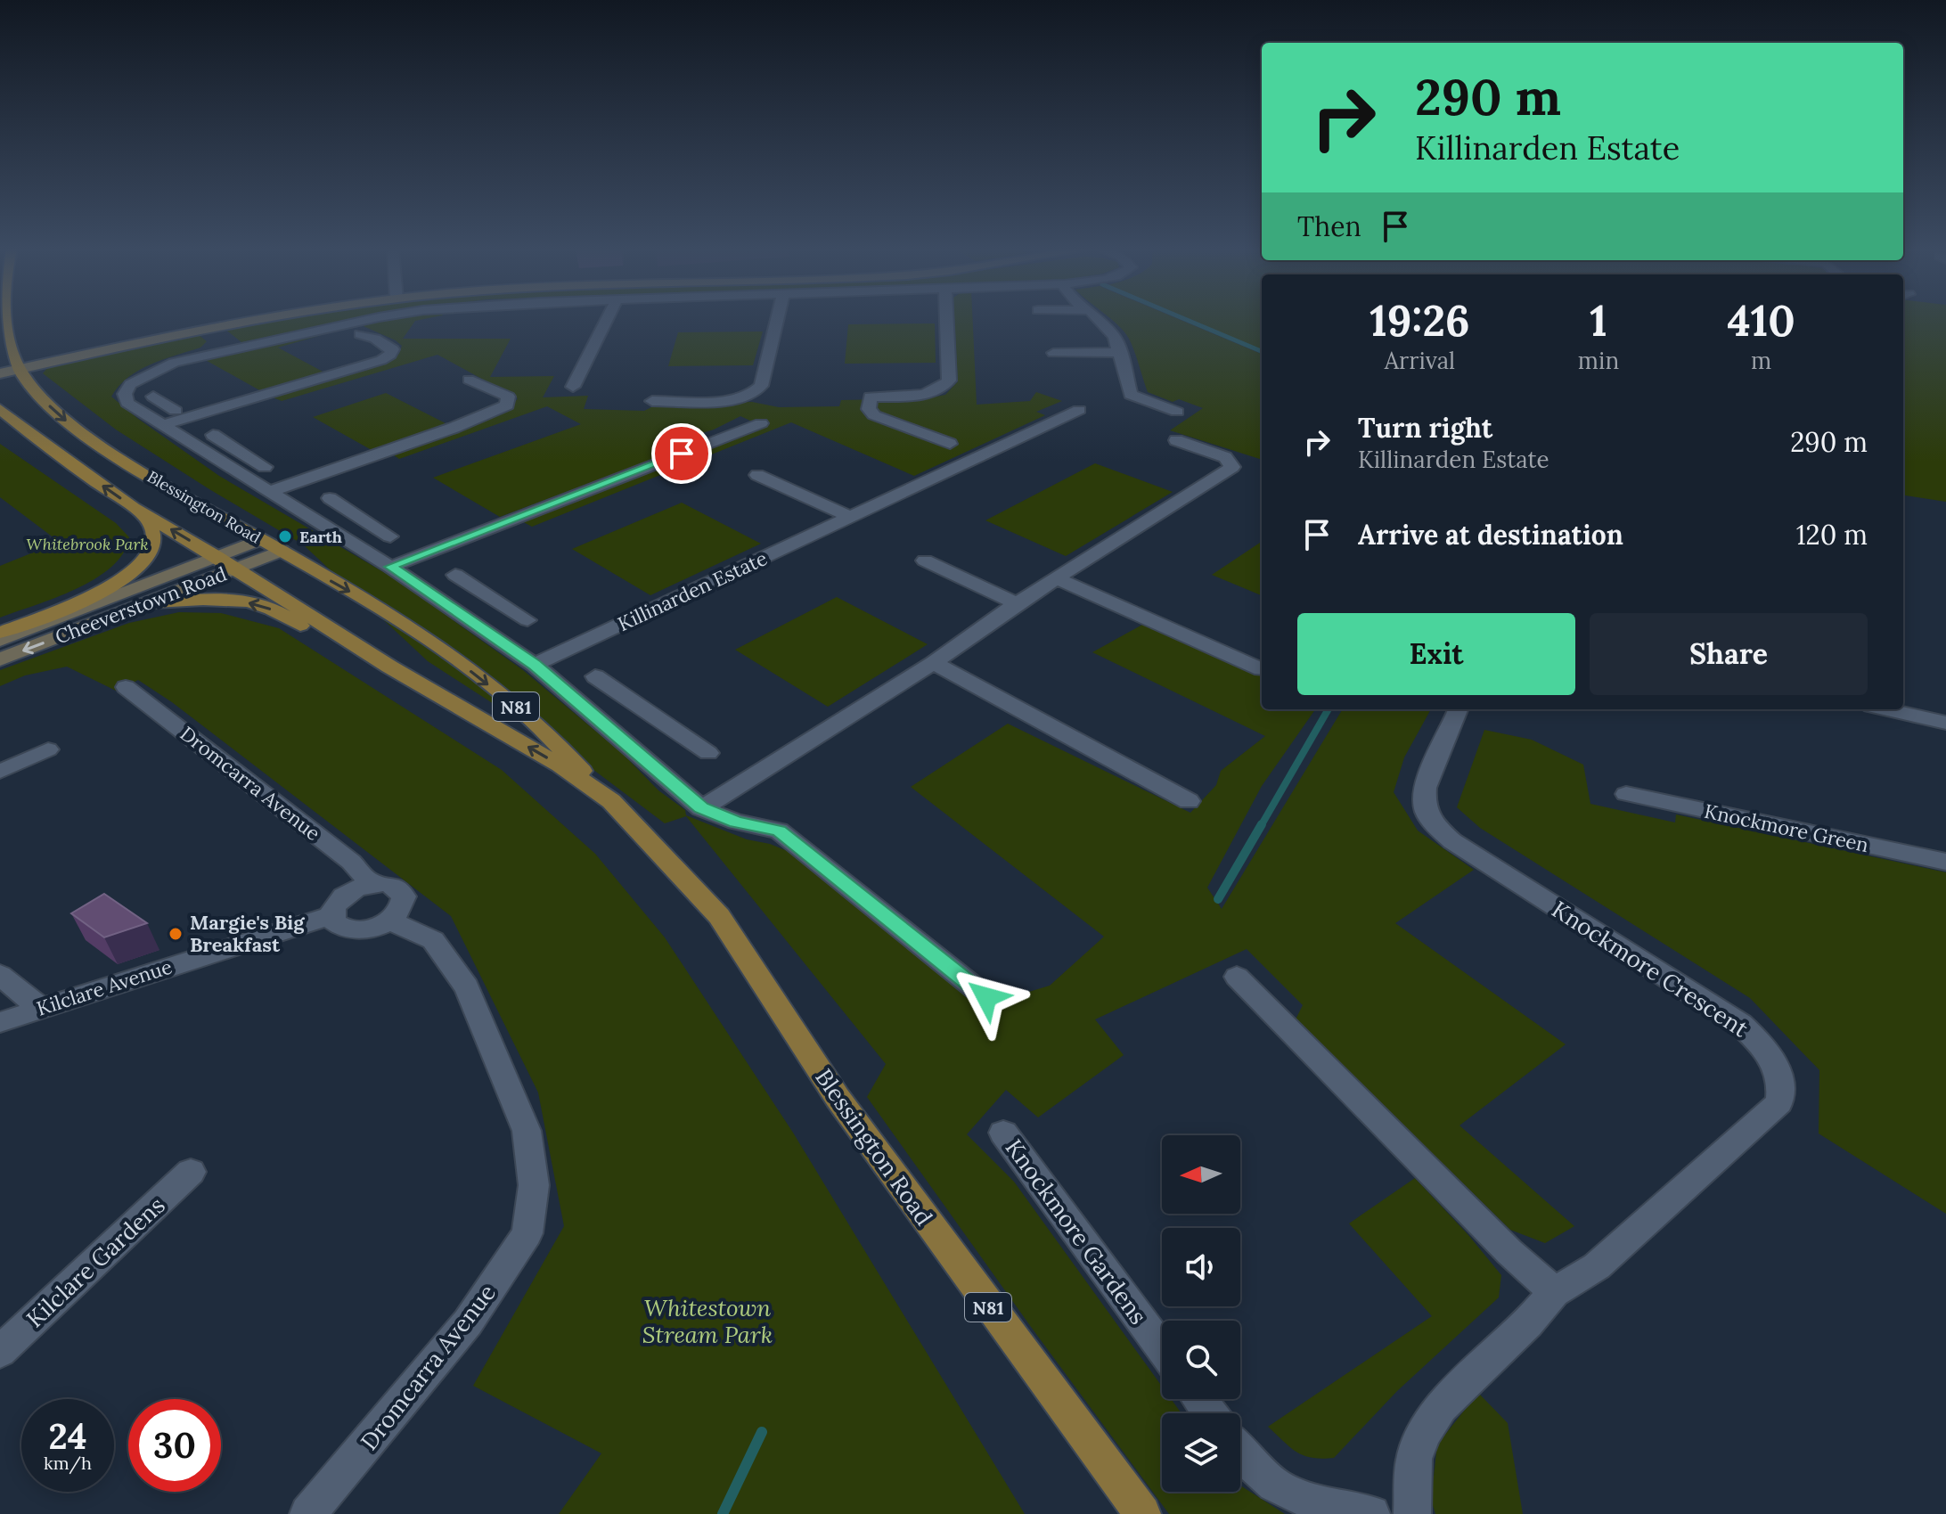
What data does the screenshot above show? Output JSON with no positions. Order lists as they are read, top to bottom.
{
  "streets": {
    "main road": ["Blessington Road", "N81"],
    "street": [
      "Killinarden Estate",
      "Cheeverstown Road",
      "Dromcarra Avenue",
      "Knockmore Green",
      "Knockmore Crescent",
      "Kilclare Avenue",
      "Knockmore Gardens",
      "Kilclare Gardens"
    ]
  },
  "crossings": [
    ["Blessington Road", "Cheeverstown Road"],
    ["Dromcarra Avenue", "Kilclare Avenue"]
  ],
  "parks": ["Whitebrook Park", "Whitestown Stream Park"],
  "places": ["Earth", "Margie's Big Breakfast"],
  "north": "left",
  "page": {
    "turn": ["290 m", "Killinarden Estate"],
    "then": "Then",
    "eta": [
      "19:26",
      "Arrival",
      "1",
      "min",
      "410",
      "m"
    ],
    "list": [
      {
        "name": "Turn right",
        "note": "Killinarden Estate",
        "value": "290 m"
      },
      {
        "name": "Arrive at destination",
        "value": "120 m"
      }
    ],
    "buttons": ["Exit", "Share"],
    "speed": "24 km/h",
    "limit": "30"
  }
}
